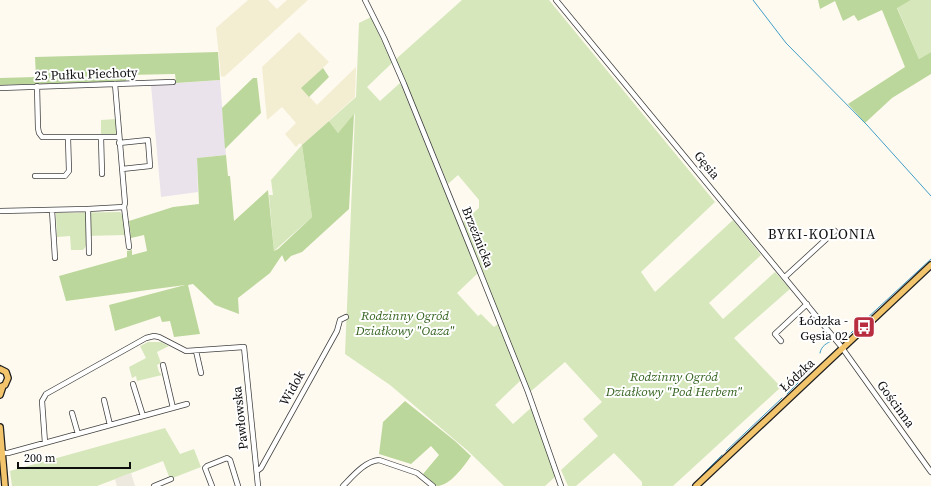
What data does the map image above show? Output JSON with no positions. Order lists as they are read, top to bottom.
{
  "streets": {
    "main road": ["Łódzka"],
    "street": [
      "25 Pułku Piechoty",
      "Gęsia",
      "Brzeźnicka",
      "Widok",
      "Gościnna",
      "Pawłowska"
    ]
  },
  "crossings": [
    ["Gęsia", "Łódzka"],
    ["Gęsia", "Gościnna"],
    ["Łódzka", "Gościnna"],
    ["Widok", "Pawłowska"]
  ],
  "districts": ["BYKI-KOLONIA"],
  "parks": ["Rodzinny Ogród Działkowy \"Oaza\"", "Rodzinny Ogród Działkowy \"Pod Herbem\""],
  "places": {
    "bus stop": ["Łódzka - Gęsia 02"]
  },
  "scale_bar": "200 m"
}
